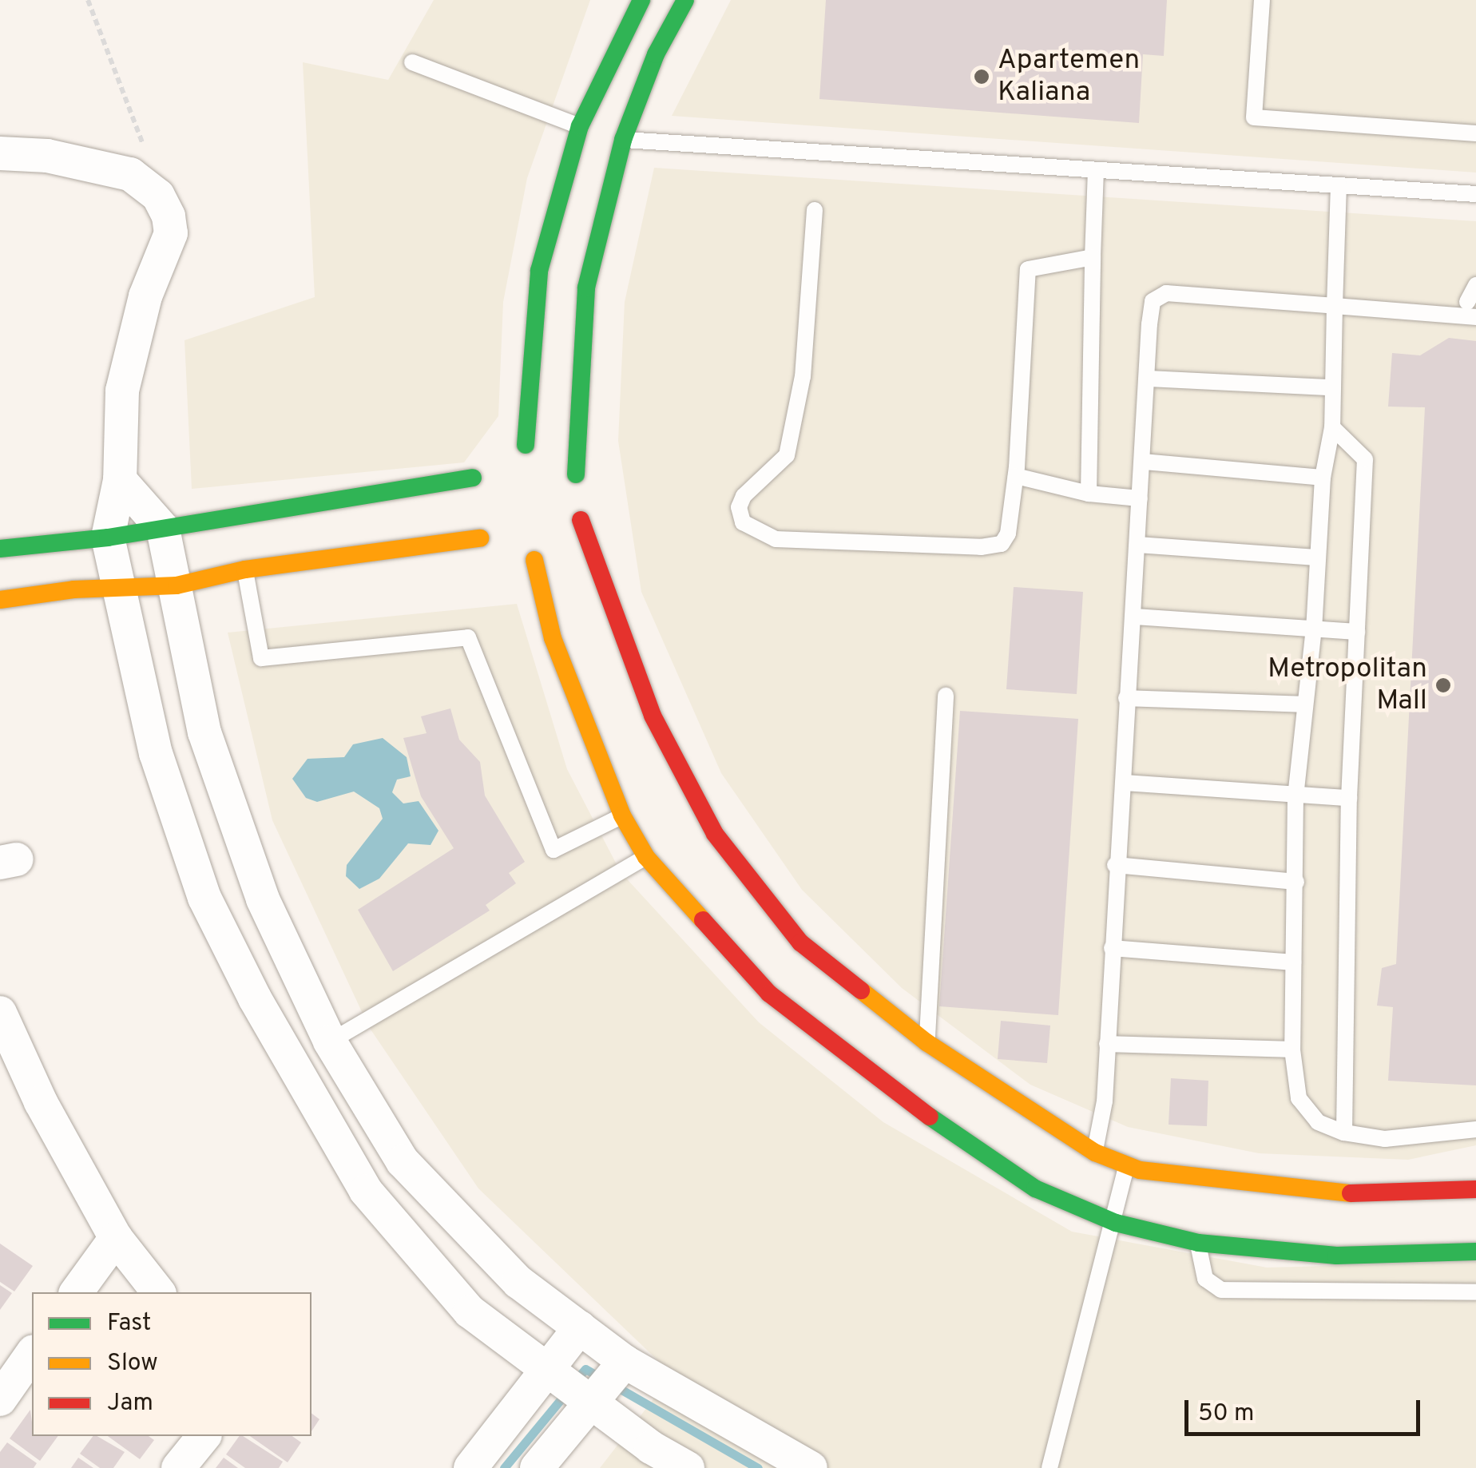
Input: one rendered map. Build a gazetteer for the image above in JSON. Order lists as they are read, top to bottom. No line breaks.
{"places":["Apartemen Kaliana","Metropolitan Mall"],"legend":["Fast","Slow","Jam"],"scale_bar":"50 m"}
